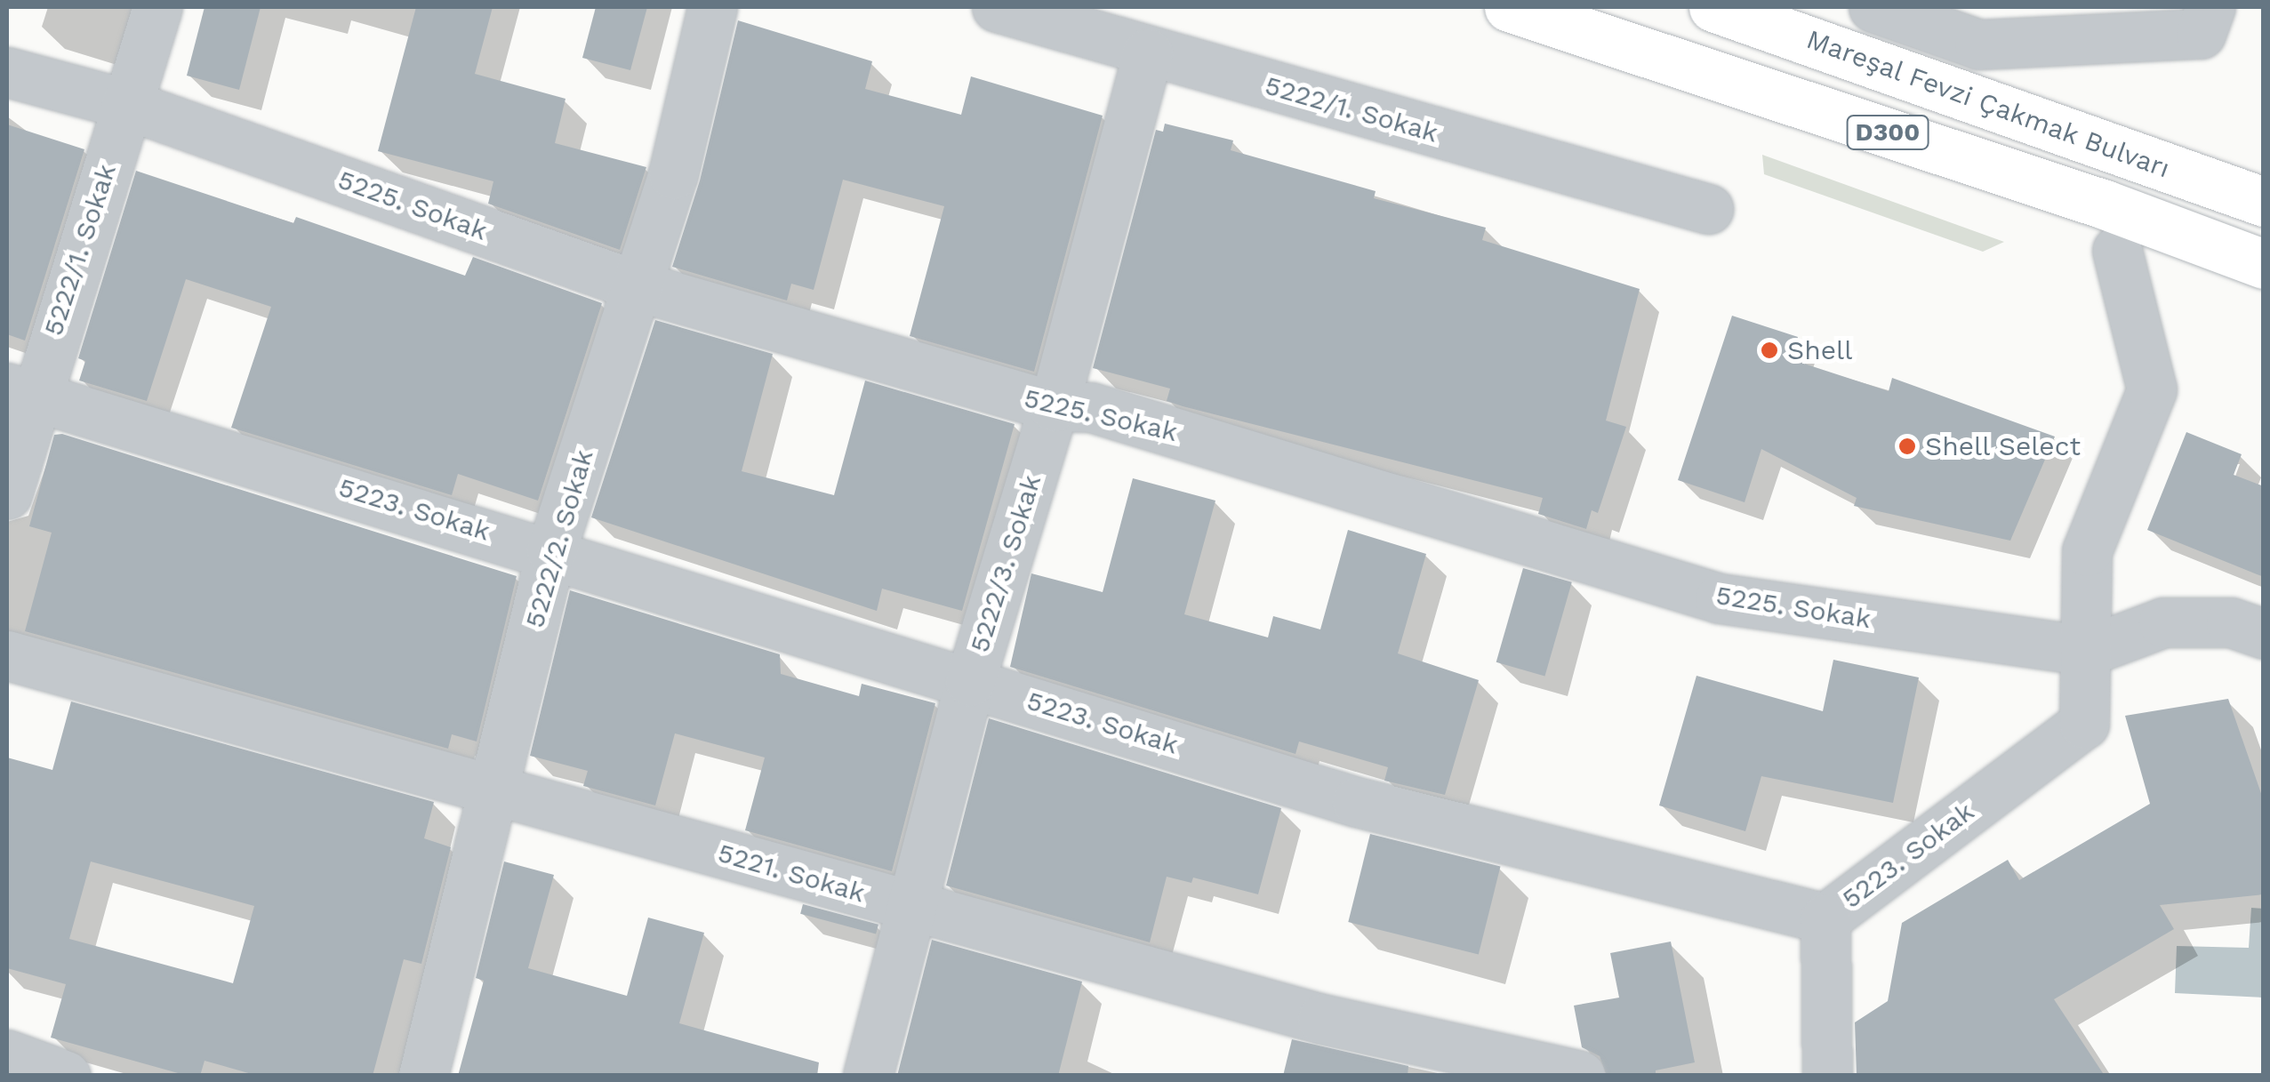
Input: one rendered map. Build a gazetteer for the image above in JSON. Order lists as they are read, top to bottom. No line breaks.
{"streets":{"highway":["Mareşal Fevzi Çakmak Bulvarı","D300"],"street":["5222/1. Sokak","5225. Sokak","5223. Sokak","5222/2. Sokak","5222/3. Sokak","5221. Sokak"]},"crossings":[["5222/1. Sokak","5225. Sokak"],["5222/1. Sokak","5223. Sokak"],["5222/1. Sokak","5222/3. Sokak"],["5225. Sokak","5223. Sokak"],["5225. Sokak","5222/2. Sokak"],["5225. Sokak","5222/3. Sokak"],["5223. Sokak","5222/2. Sokak"],["5223. Sokak","5222/3. Sokak"],["5222/2. Sokak","5221. Sokak"],["5222/3. Sokak","5221. Sokak"]],"places":["Shell","Shell Select"]}
